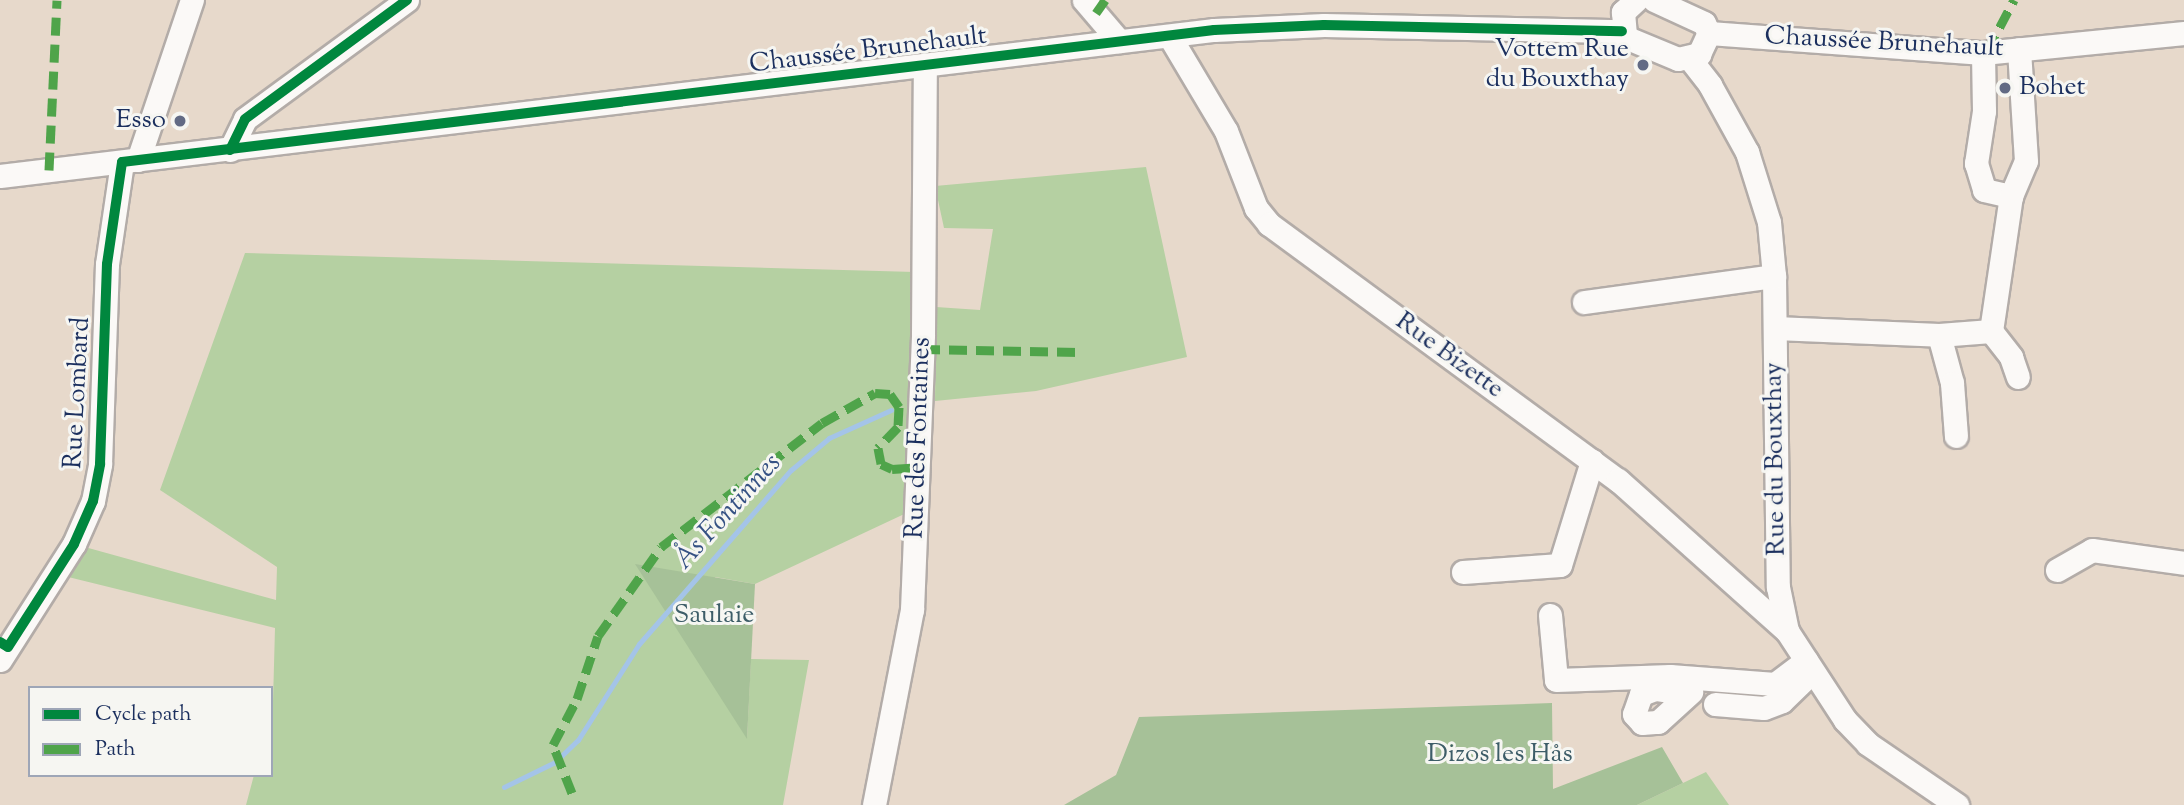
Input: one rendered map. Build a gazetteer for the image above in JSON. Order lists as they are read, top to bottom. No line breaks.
{"streets":{"street":["Chaussée Brunehault","Rue Bizette","Rue Lombard","Rue des Fontaines","Rue du Bouxthay"]},"crossings":[["Chaussée Brunehault","Rue Bizette"],["Chaussée Brunehault","Rue Lombard"],["Chaussée Brunehault","Rue des Fontaines"],["Rue Bizette","Rue du Bouxthay"]],"water":["Ås Fontinnes"],"parks":["Saulaie","Dizos les Hås"],"places":["Vottem Rue du Bouxthay","Bohet","Esso"],"legend":["Cycle path","Path"]}
